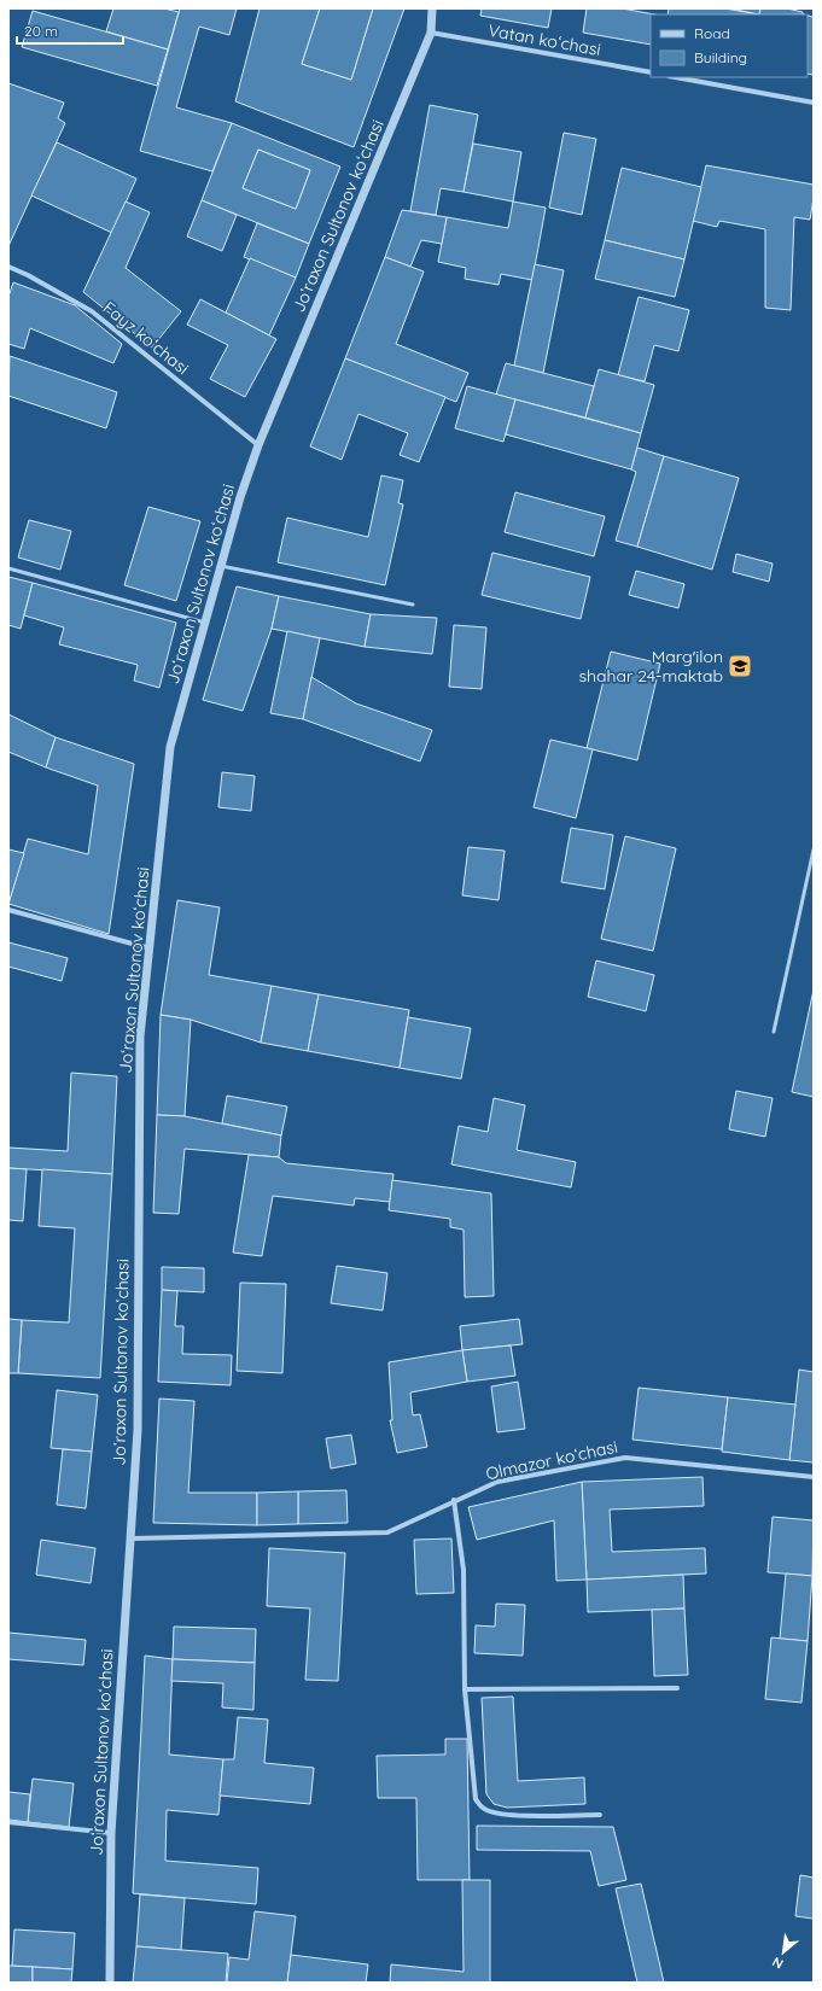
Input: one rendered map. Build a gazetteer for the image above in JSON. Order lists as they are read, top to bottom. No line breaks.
{"streets":{"street":["Vatan koʻchasi","Joʻraxon Sultonov koʻchasi","Fayz koʻchasi","Olmazor koʻchasi"]},"crossings":[["Vatan koʻchasi","Joʻraxon Sultonov koʻchasi"],["Joʻraxon Sultonov koʻchasi","Fayz koʻchasi"],["Joʻraxon Sultonov koʻchasi","Olmazor koʻchasi"]],"places":{"school or university":["Marg'ilon shahar 24-maktab"]},"legend":["Road","Building"],"scale_bar":"20 m","north":"bottom left"}
